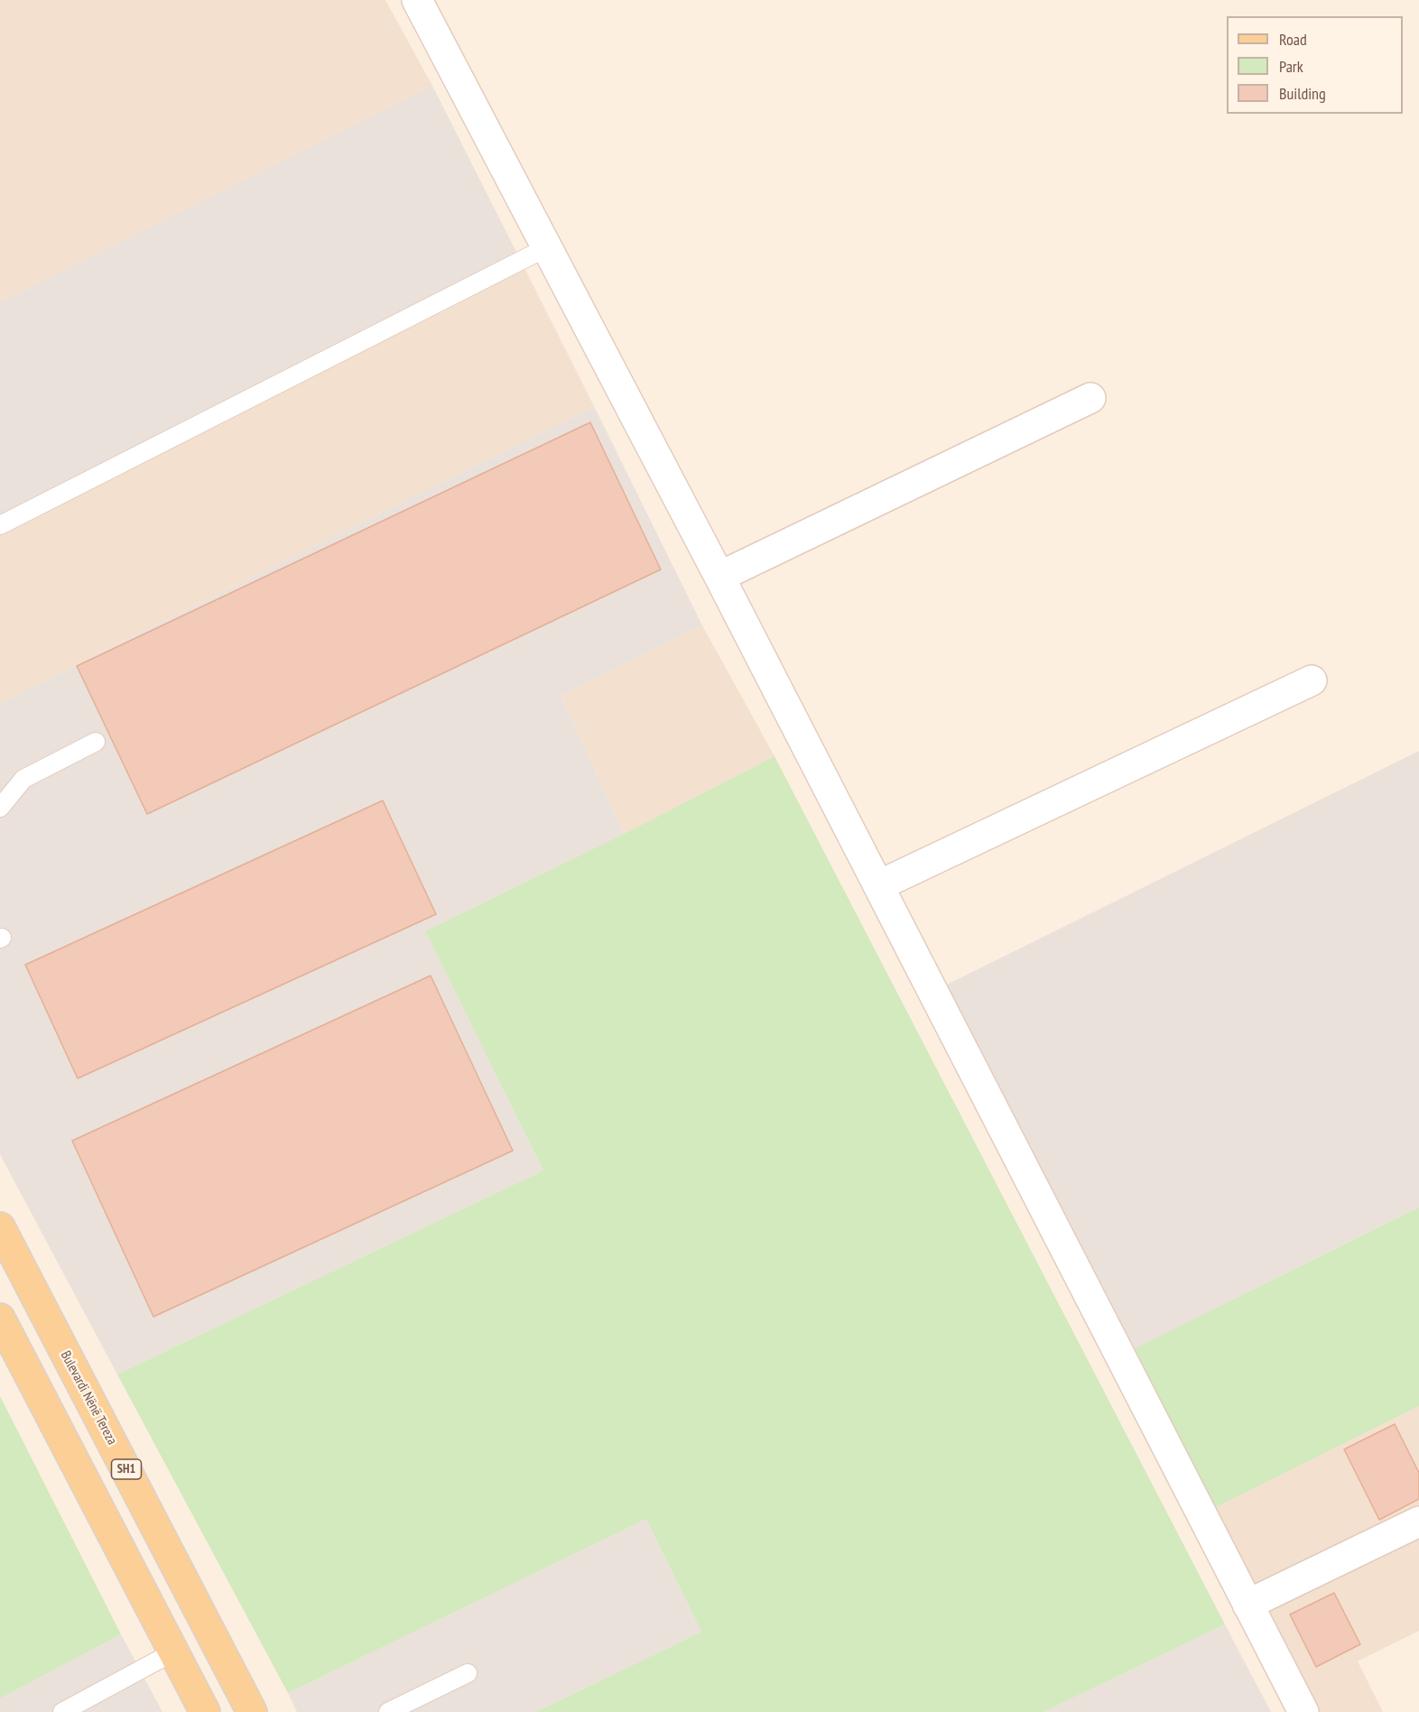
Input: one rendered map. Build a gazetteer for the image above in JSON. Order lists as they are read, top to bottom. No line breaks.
{"streets":{"main road":["Bulevardi Nënë Tereza","SH1"]},"legend":["Road","Park","Building"]}
